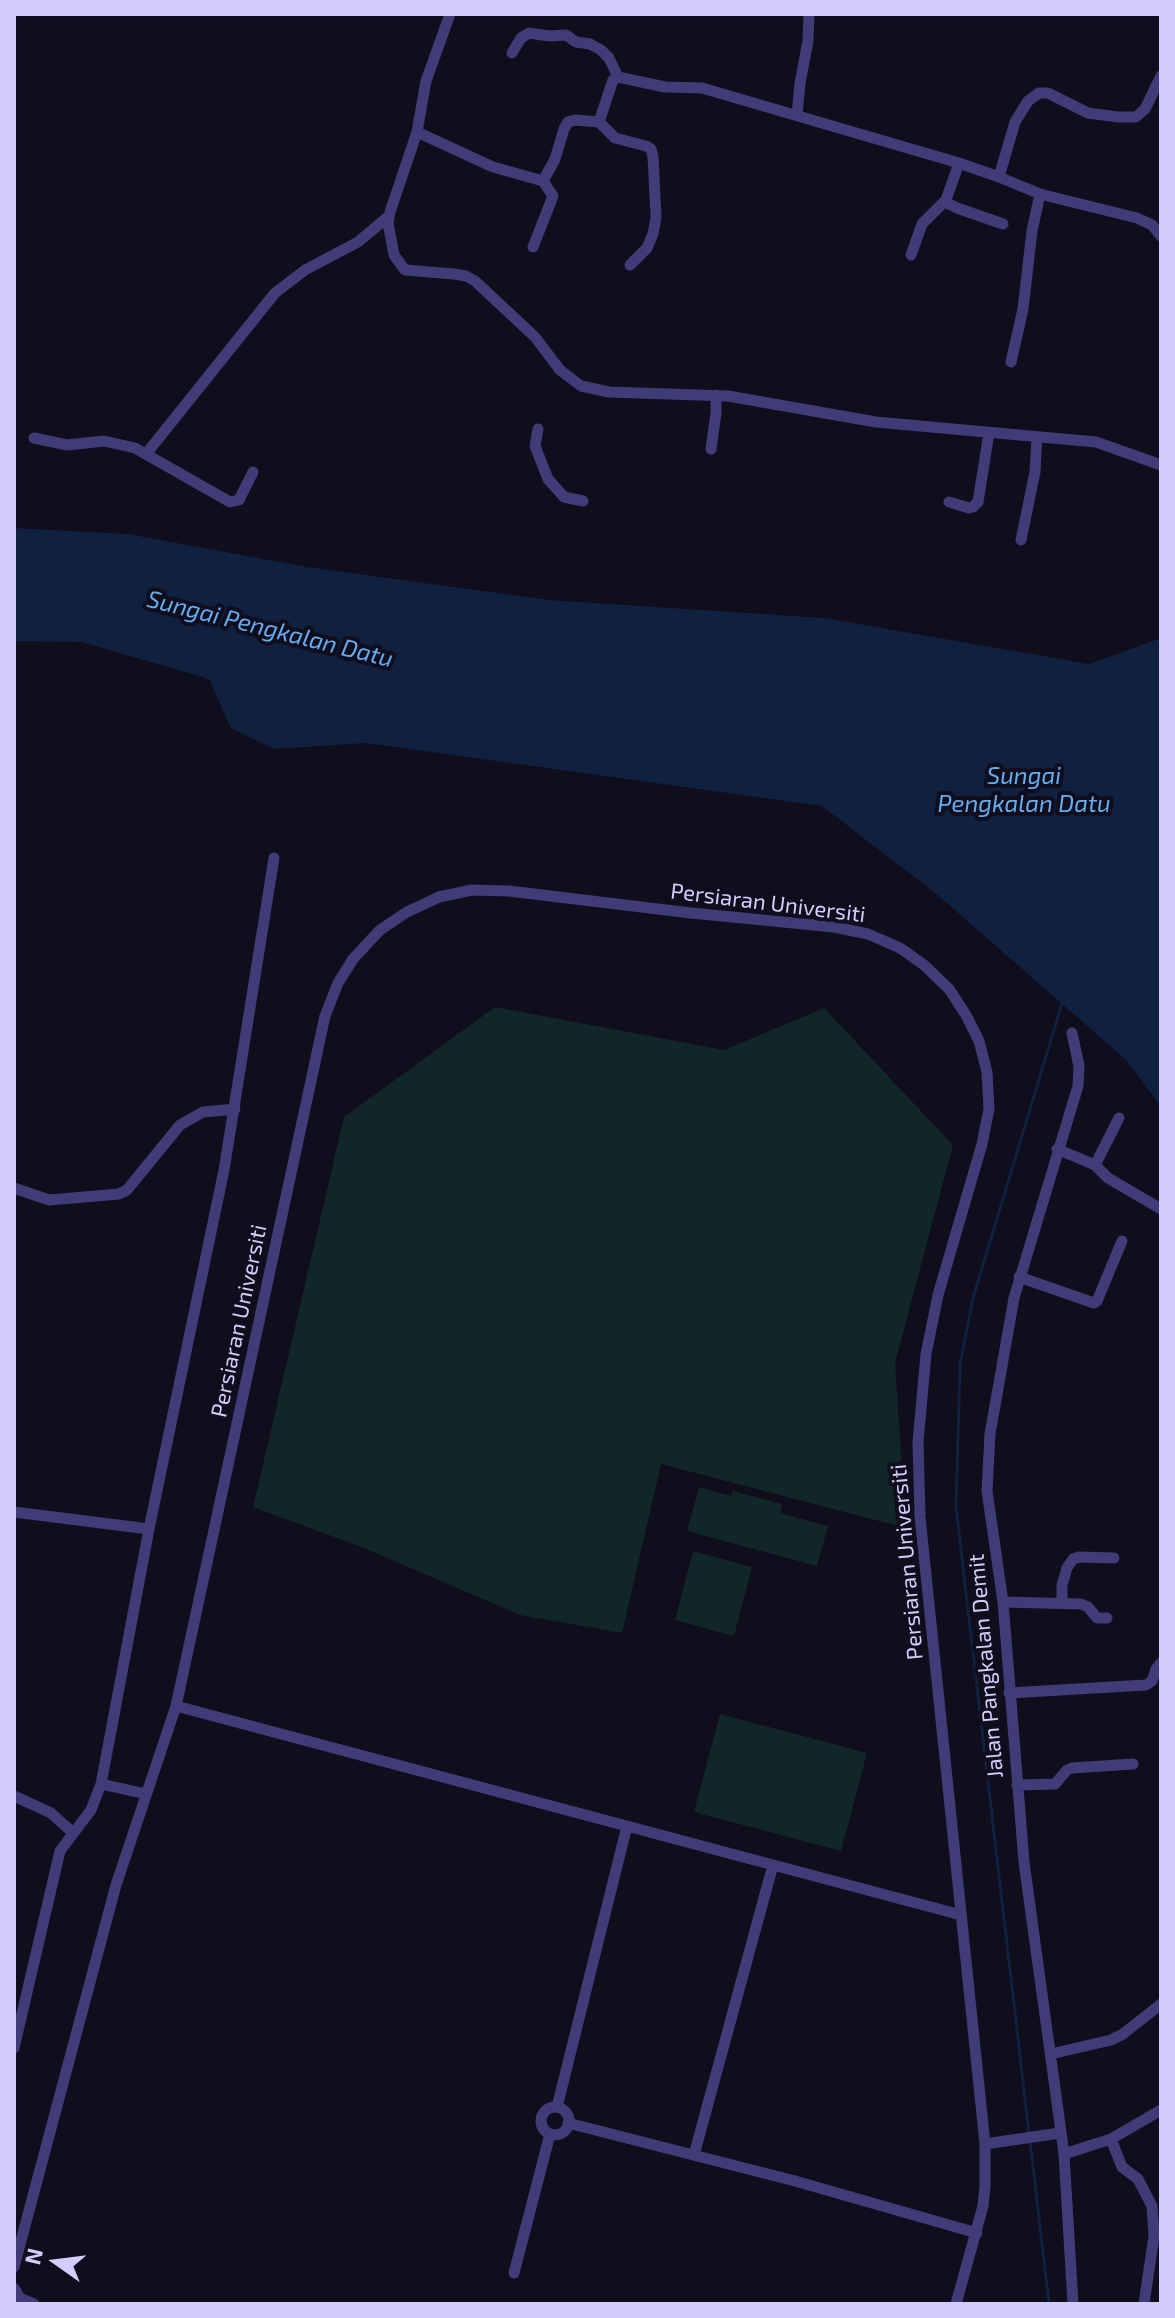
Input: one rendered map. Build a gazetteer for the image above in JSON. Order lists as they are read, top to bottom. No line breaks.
{"streets":{"street":["Persiaran Universiti","Jalan Pangkalan Demit"]},"water":["Sungai Pengkalan Datu"],"north":"left"}
